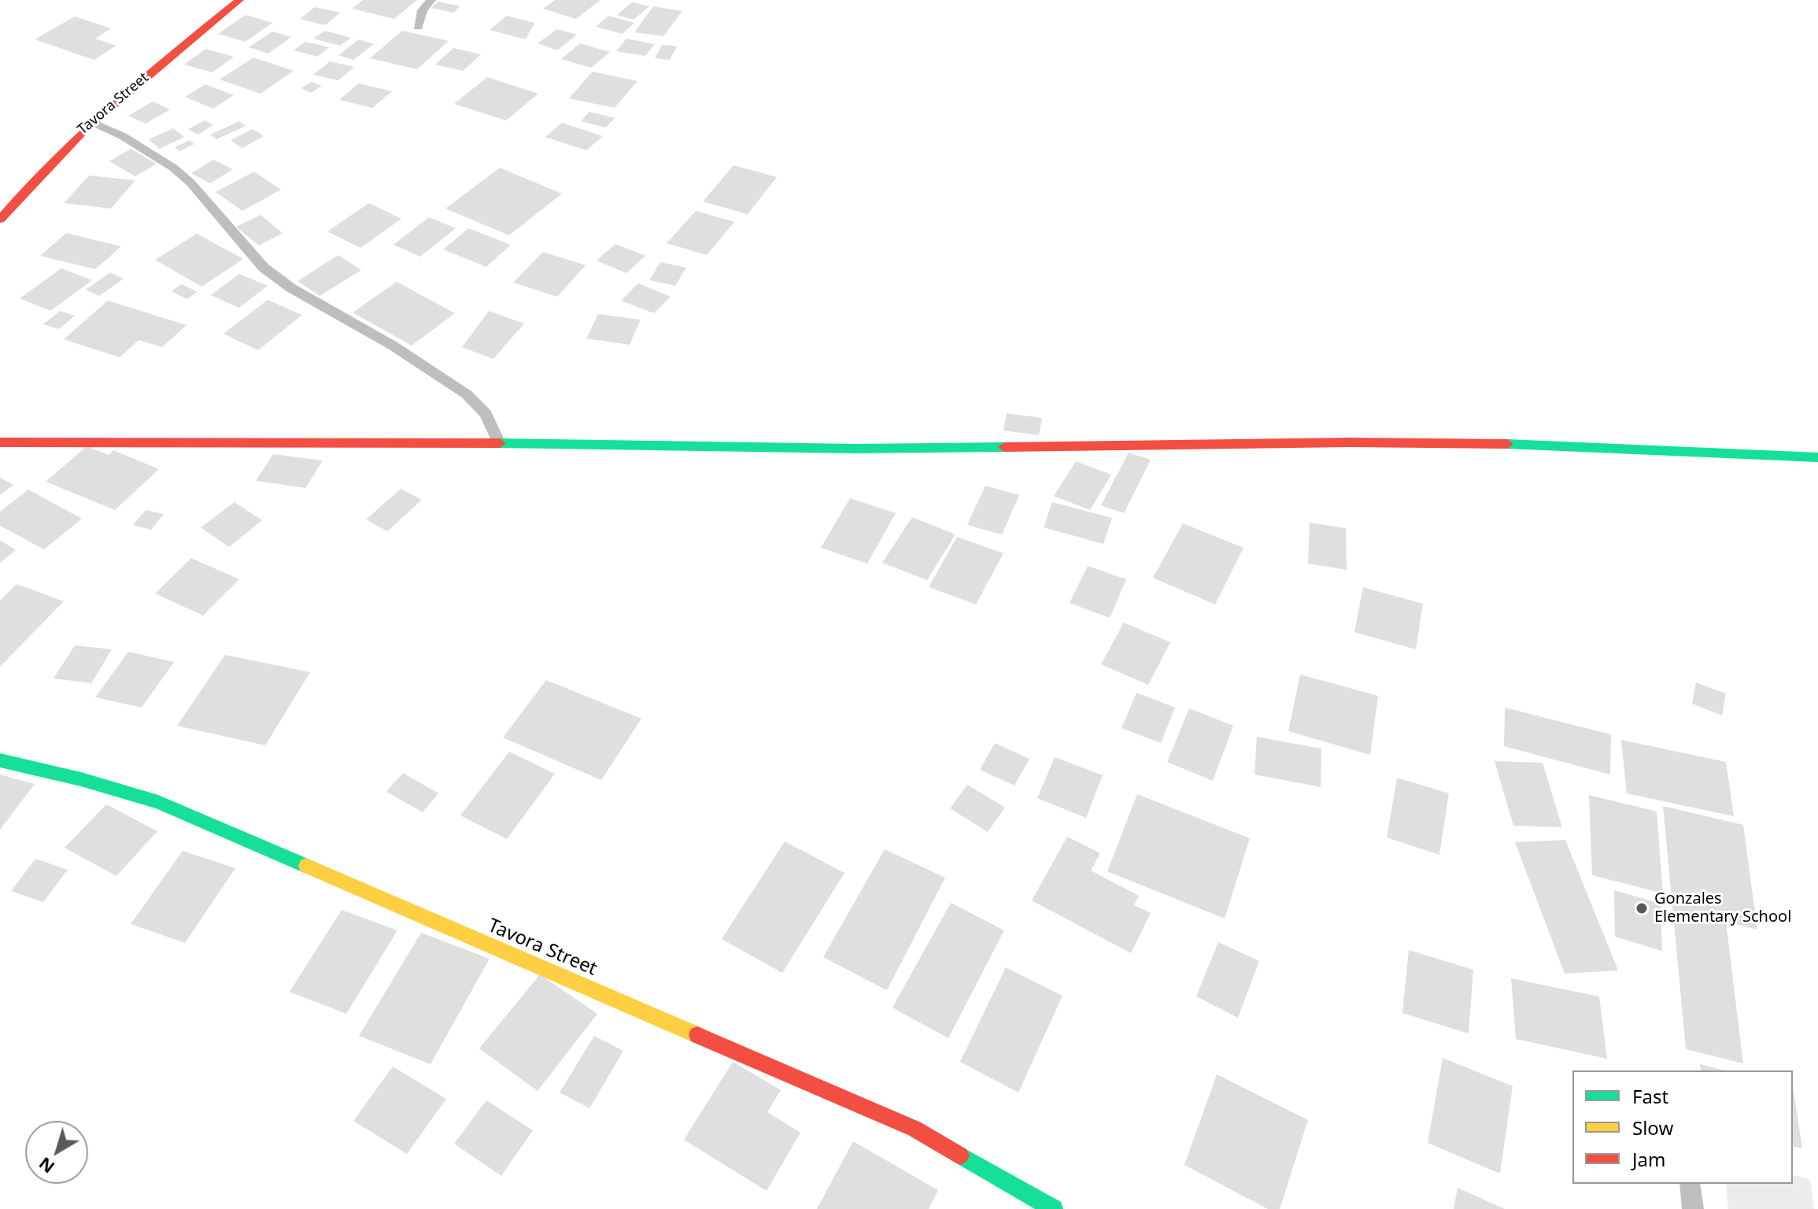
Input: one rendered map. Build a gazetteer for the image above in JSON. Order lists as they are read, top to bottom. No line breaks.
{"streets":{"street":["Tavora Street"]},"places":["Gonzales Elementary School"],"legend":["Fast","Slow","Jam"],"north":"bottom left"}
